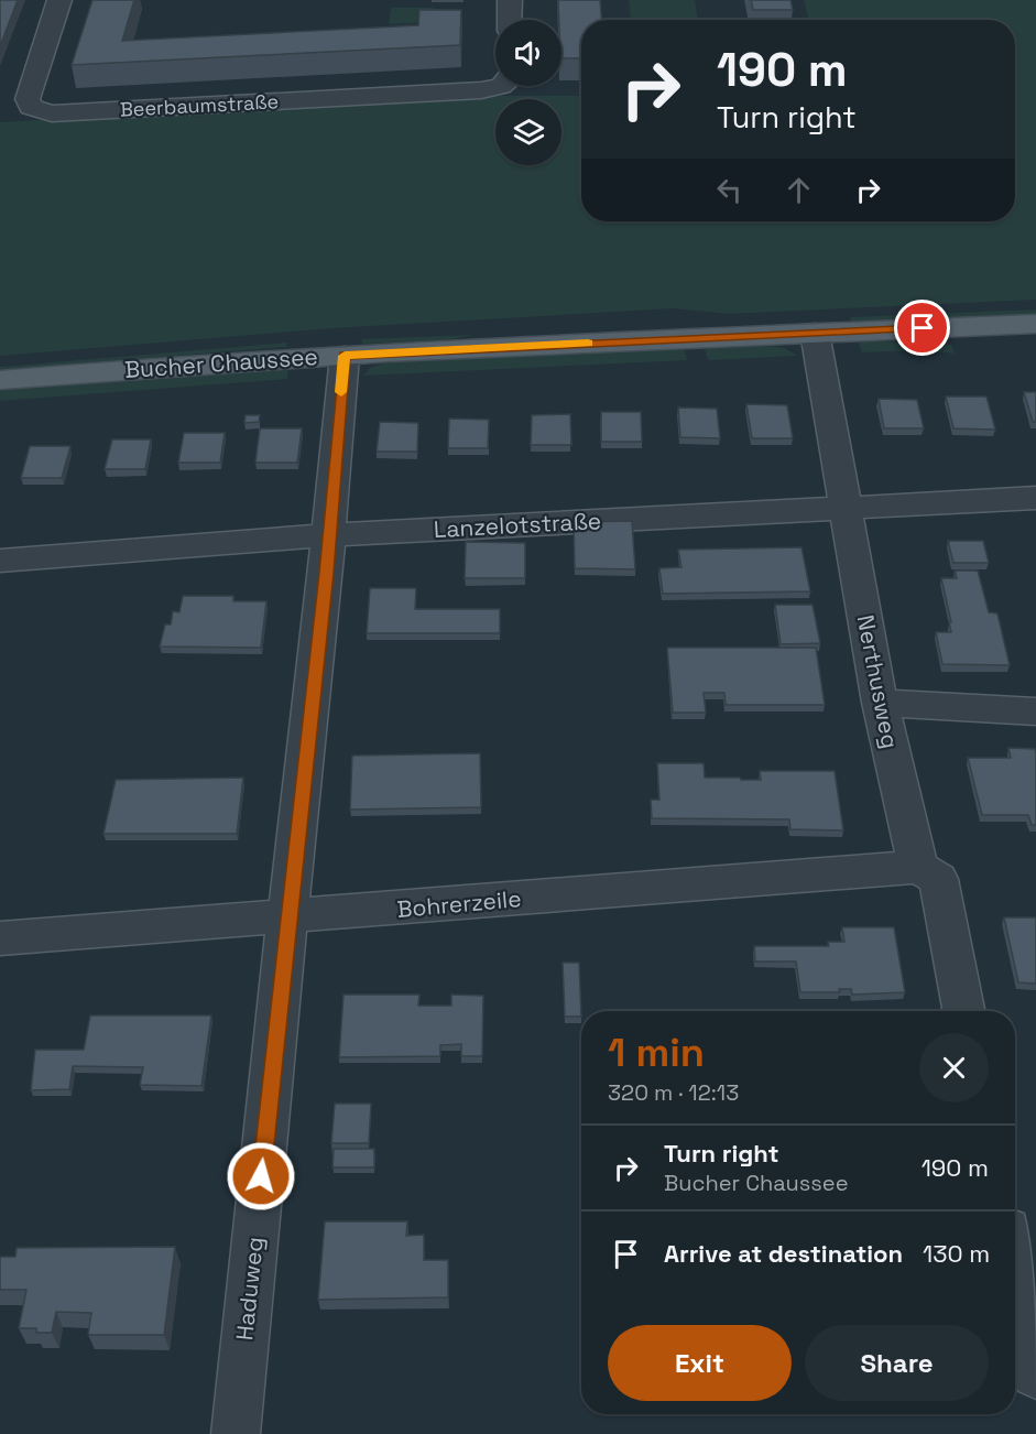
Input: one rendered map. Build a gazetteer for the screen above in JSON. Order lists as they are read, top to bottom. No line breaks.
{"streets":{"main road":["Bucher Chaussee"],"street":["Beerbaumstraße","Lanzelotstraße","Nerthusweg","Bohrerzeile","Haduweg"]},"crossings":[["Bucher Chaussee","Nerthusweg"],["Bucher Chaussee","Haduweg"],["Lanzelotstraße","Nerthusweg"],["Lanzelotstraße","Haduweg"],["Nerthusweg","Bohrerzeile"],["Bohrerzeile","Haduweg"]],"page":{"turn":["190 m","Turn right"],"heading":["1 min","320 m · 12:13"],"list":[{"name":"Turn right","note":"Bucher Chaussee","value":"190 m"},{"name":"Arrive at destination","value":"130 m"}],"buttons":["Exit","Share"]}}
